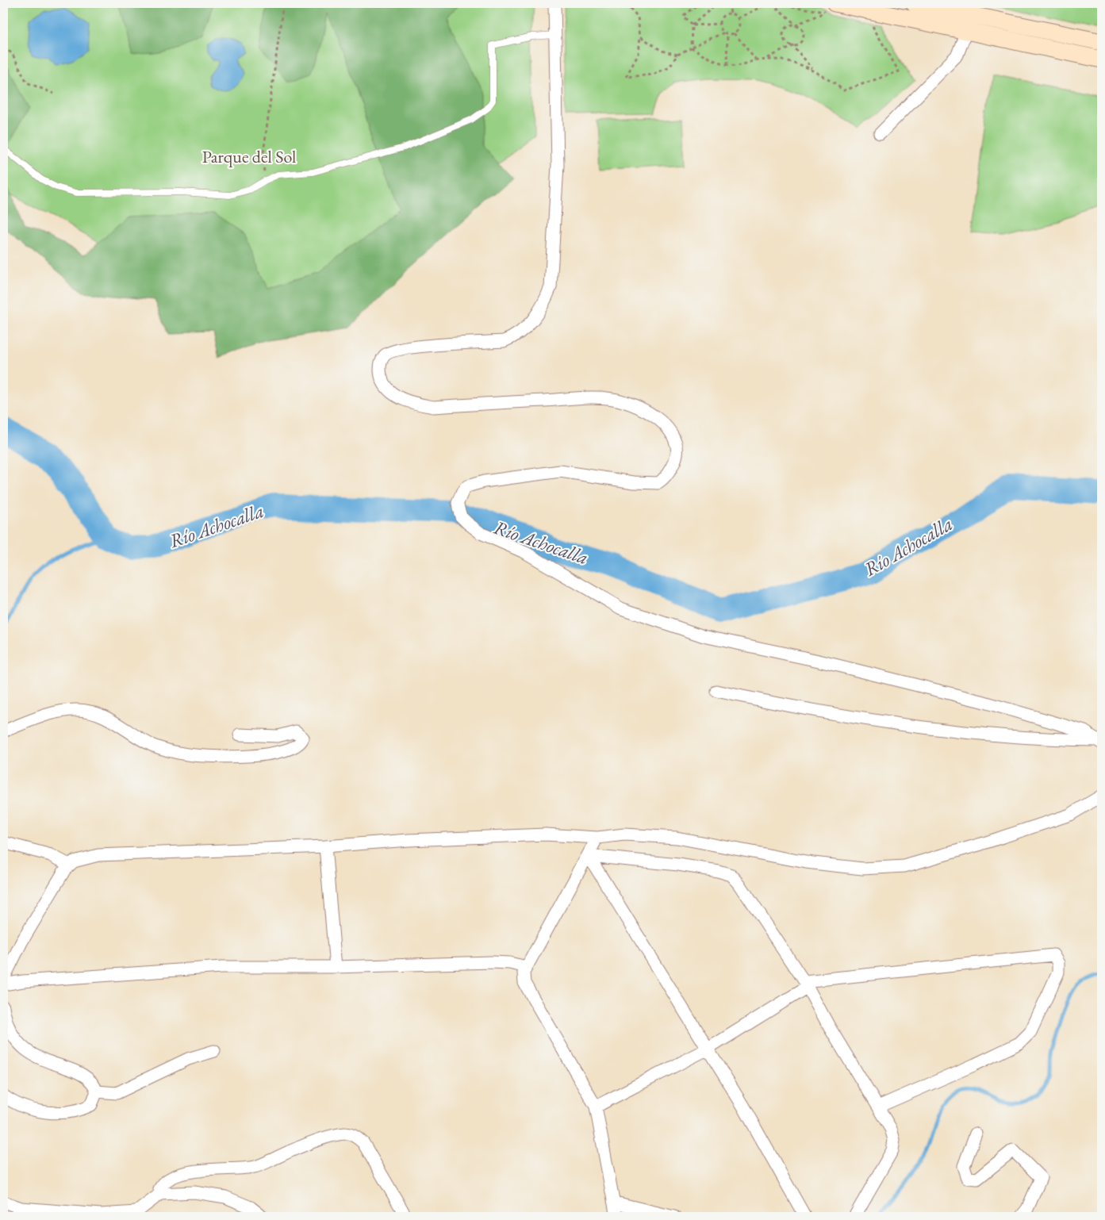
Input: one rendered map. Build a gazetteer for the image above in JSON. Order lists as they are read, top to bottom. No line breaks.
{"water":["Río Achocalla"],"parks":["Parque del Sol"]}
